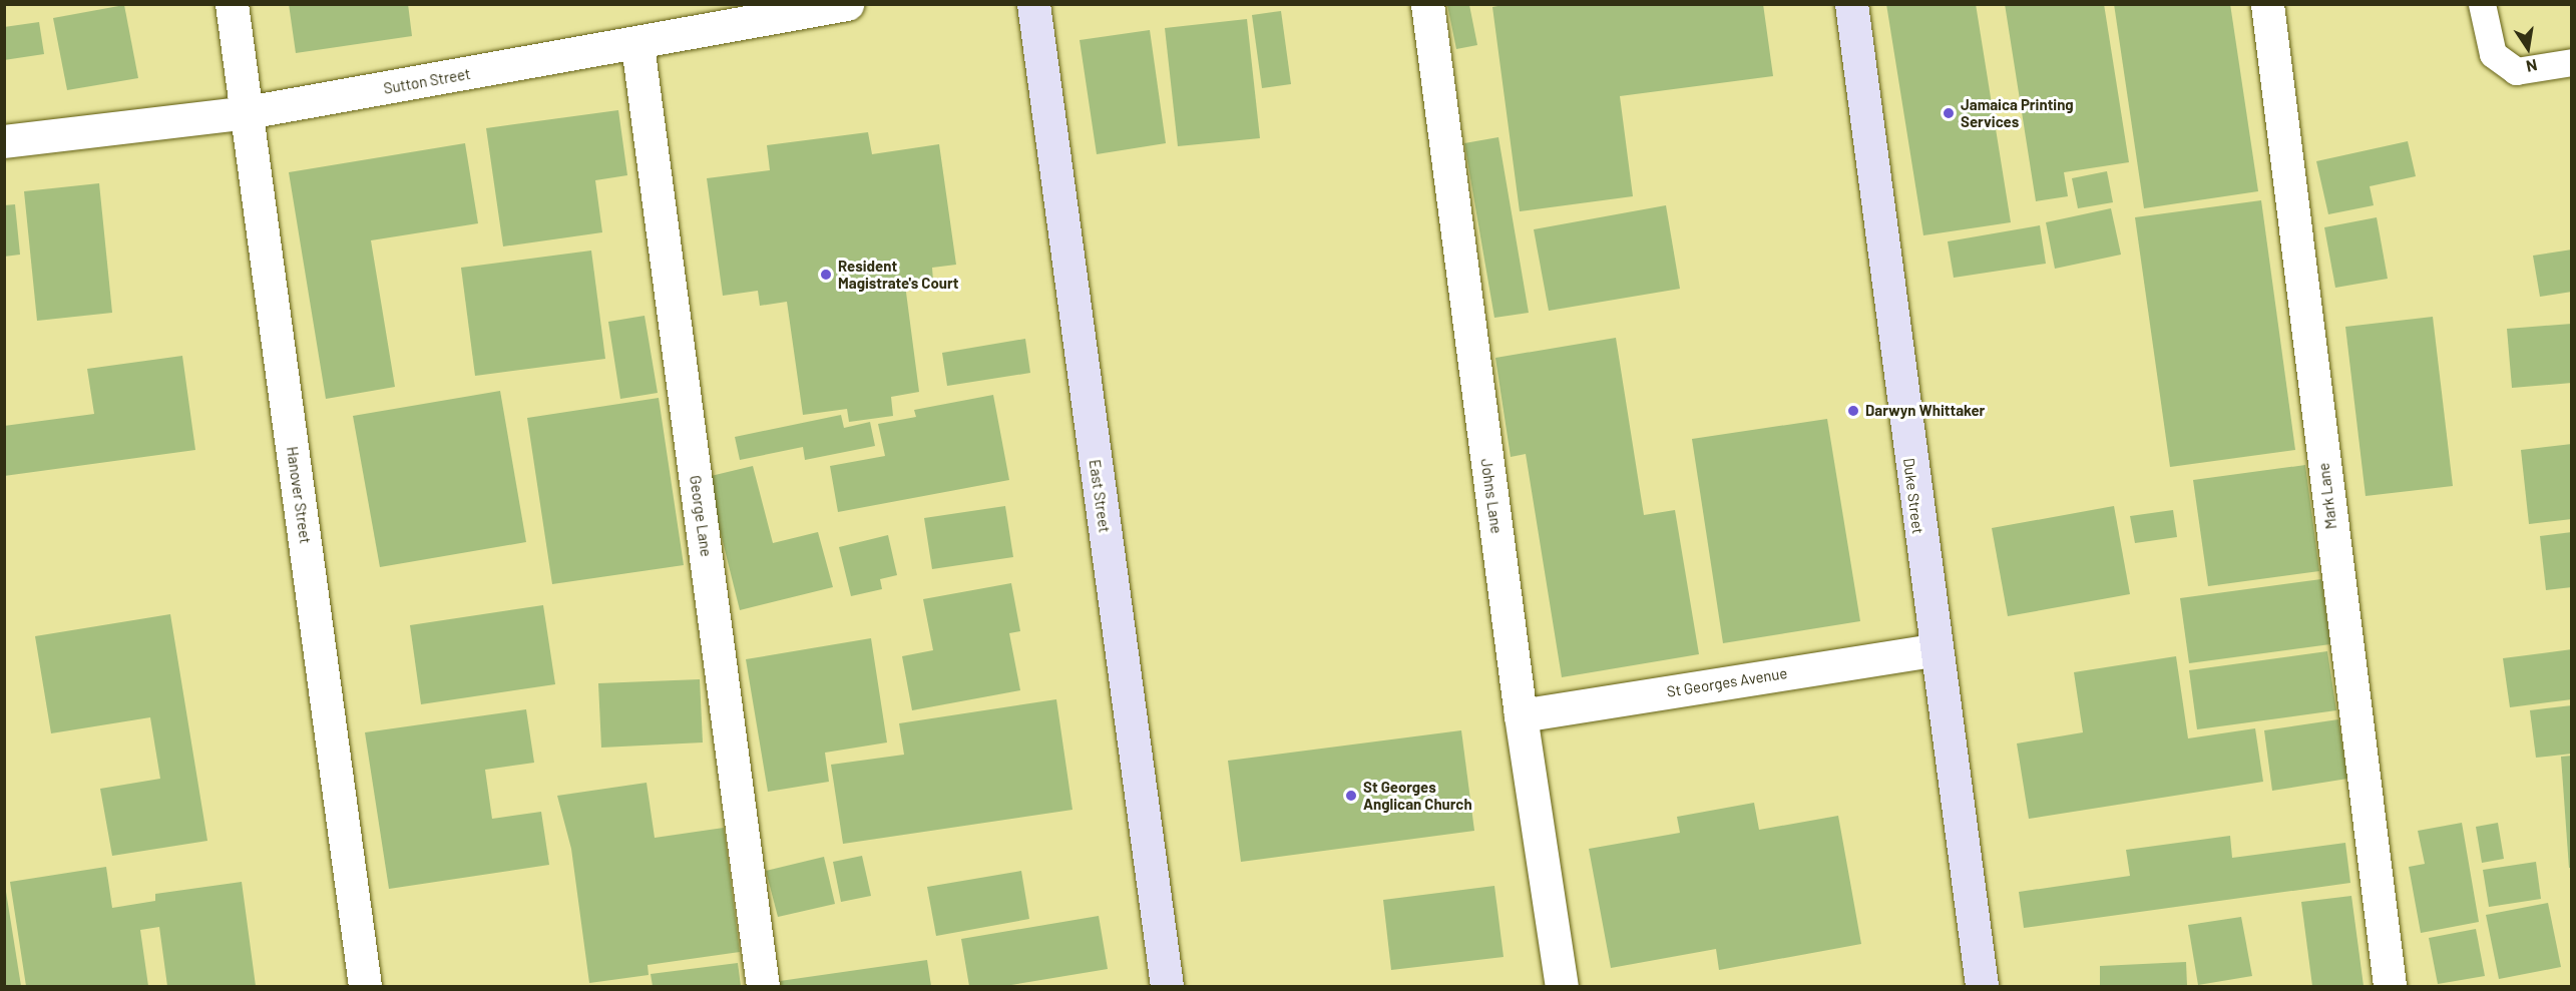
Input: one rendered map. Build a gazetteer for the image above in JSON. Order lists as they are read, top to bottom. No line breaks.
{"streets":{"main road":["East Street","Duke Street"],"street":["Sutton Street","Hanover Street","Johns Lane","Mark Lane","George Lane","St Georges Avenue"]},"crossings":[["Sutton Street","Hanover Street"],["Sutton Street","George Lane"],["Johns Lane","St Georges Avenue"],["Duke Street","St Georges Avenue"]],"places":["Jamaica Printing Services","Resident Magistrate's Court","Darwyn Whittaker","St Georges Anglican Church"],"north":"bottom"}
